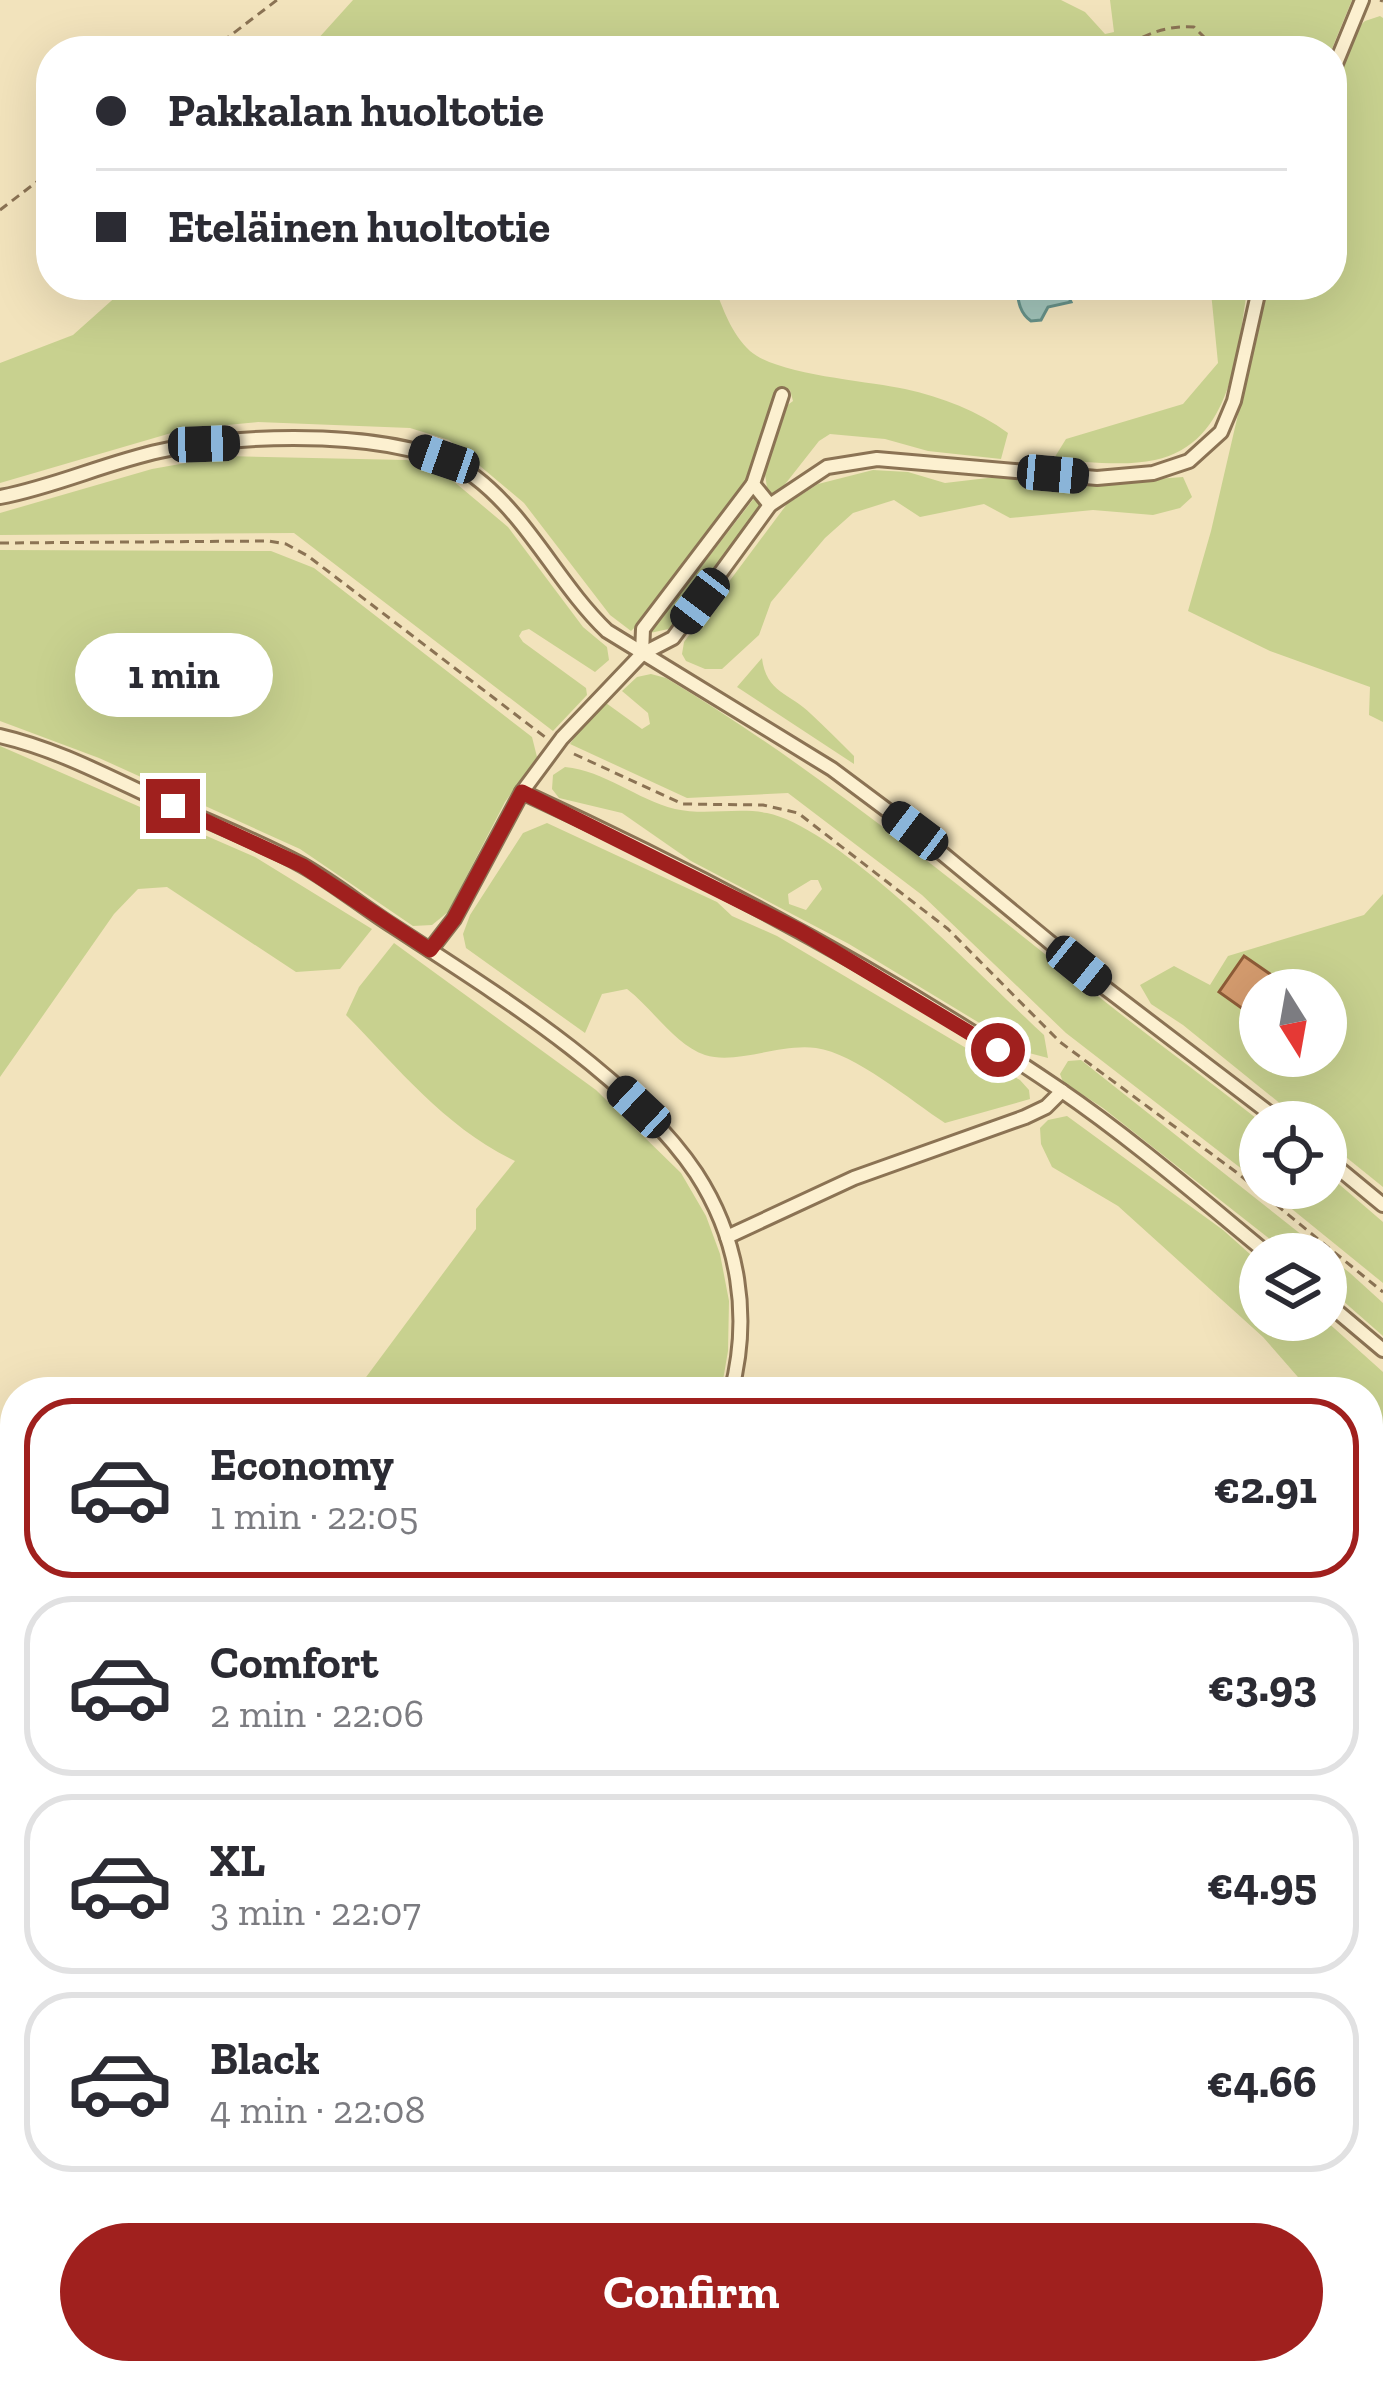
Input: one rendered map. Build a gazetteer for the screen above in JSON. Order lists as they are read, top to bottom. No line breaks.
{"north":"bottom","page":{"banner":["Pakkalan huoltotie","Eteläinen huoltotie"],"bubble":"1 min","list":[{"name":"Economy","note":"1 min · 22:05","value":"€2.91"},{"name":"Comfort","note":"2 min · 22:06","value":"€3.93"},{"name":"XL","note":"3 min · 22:07","value":"€4.95"},{"name":"Black","note":"4 min · 22:08","value":"€4.66"}],"buttons":"Confirm"}}
